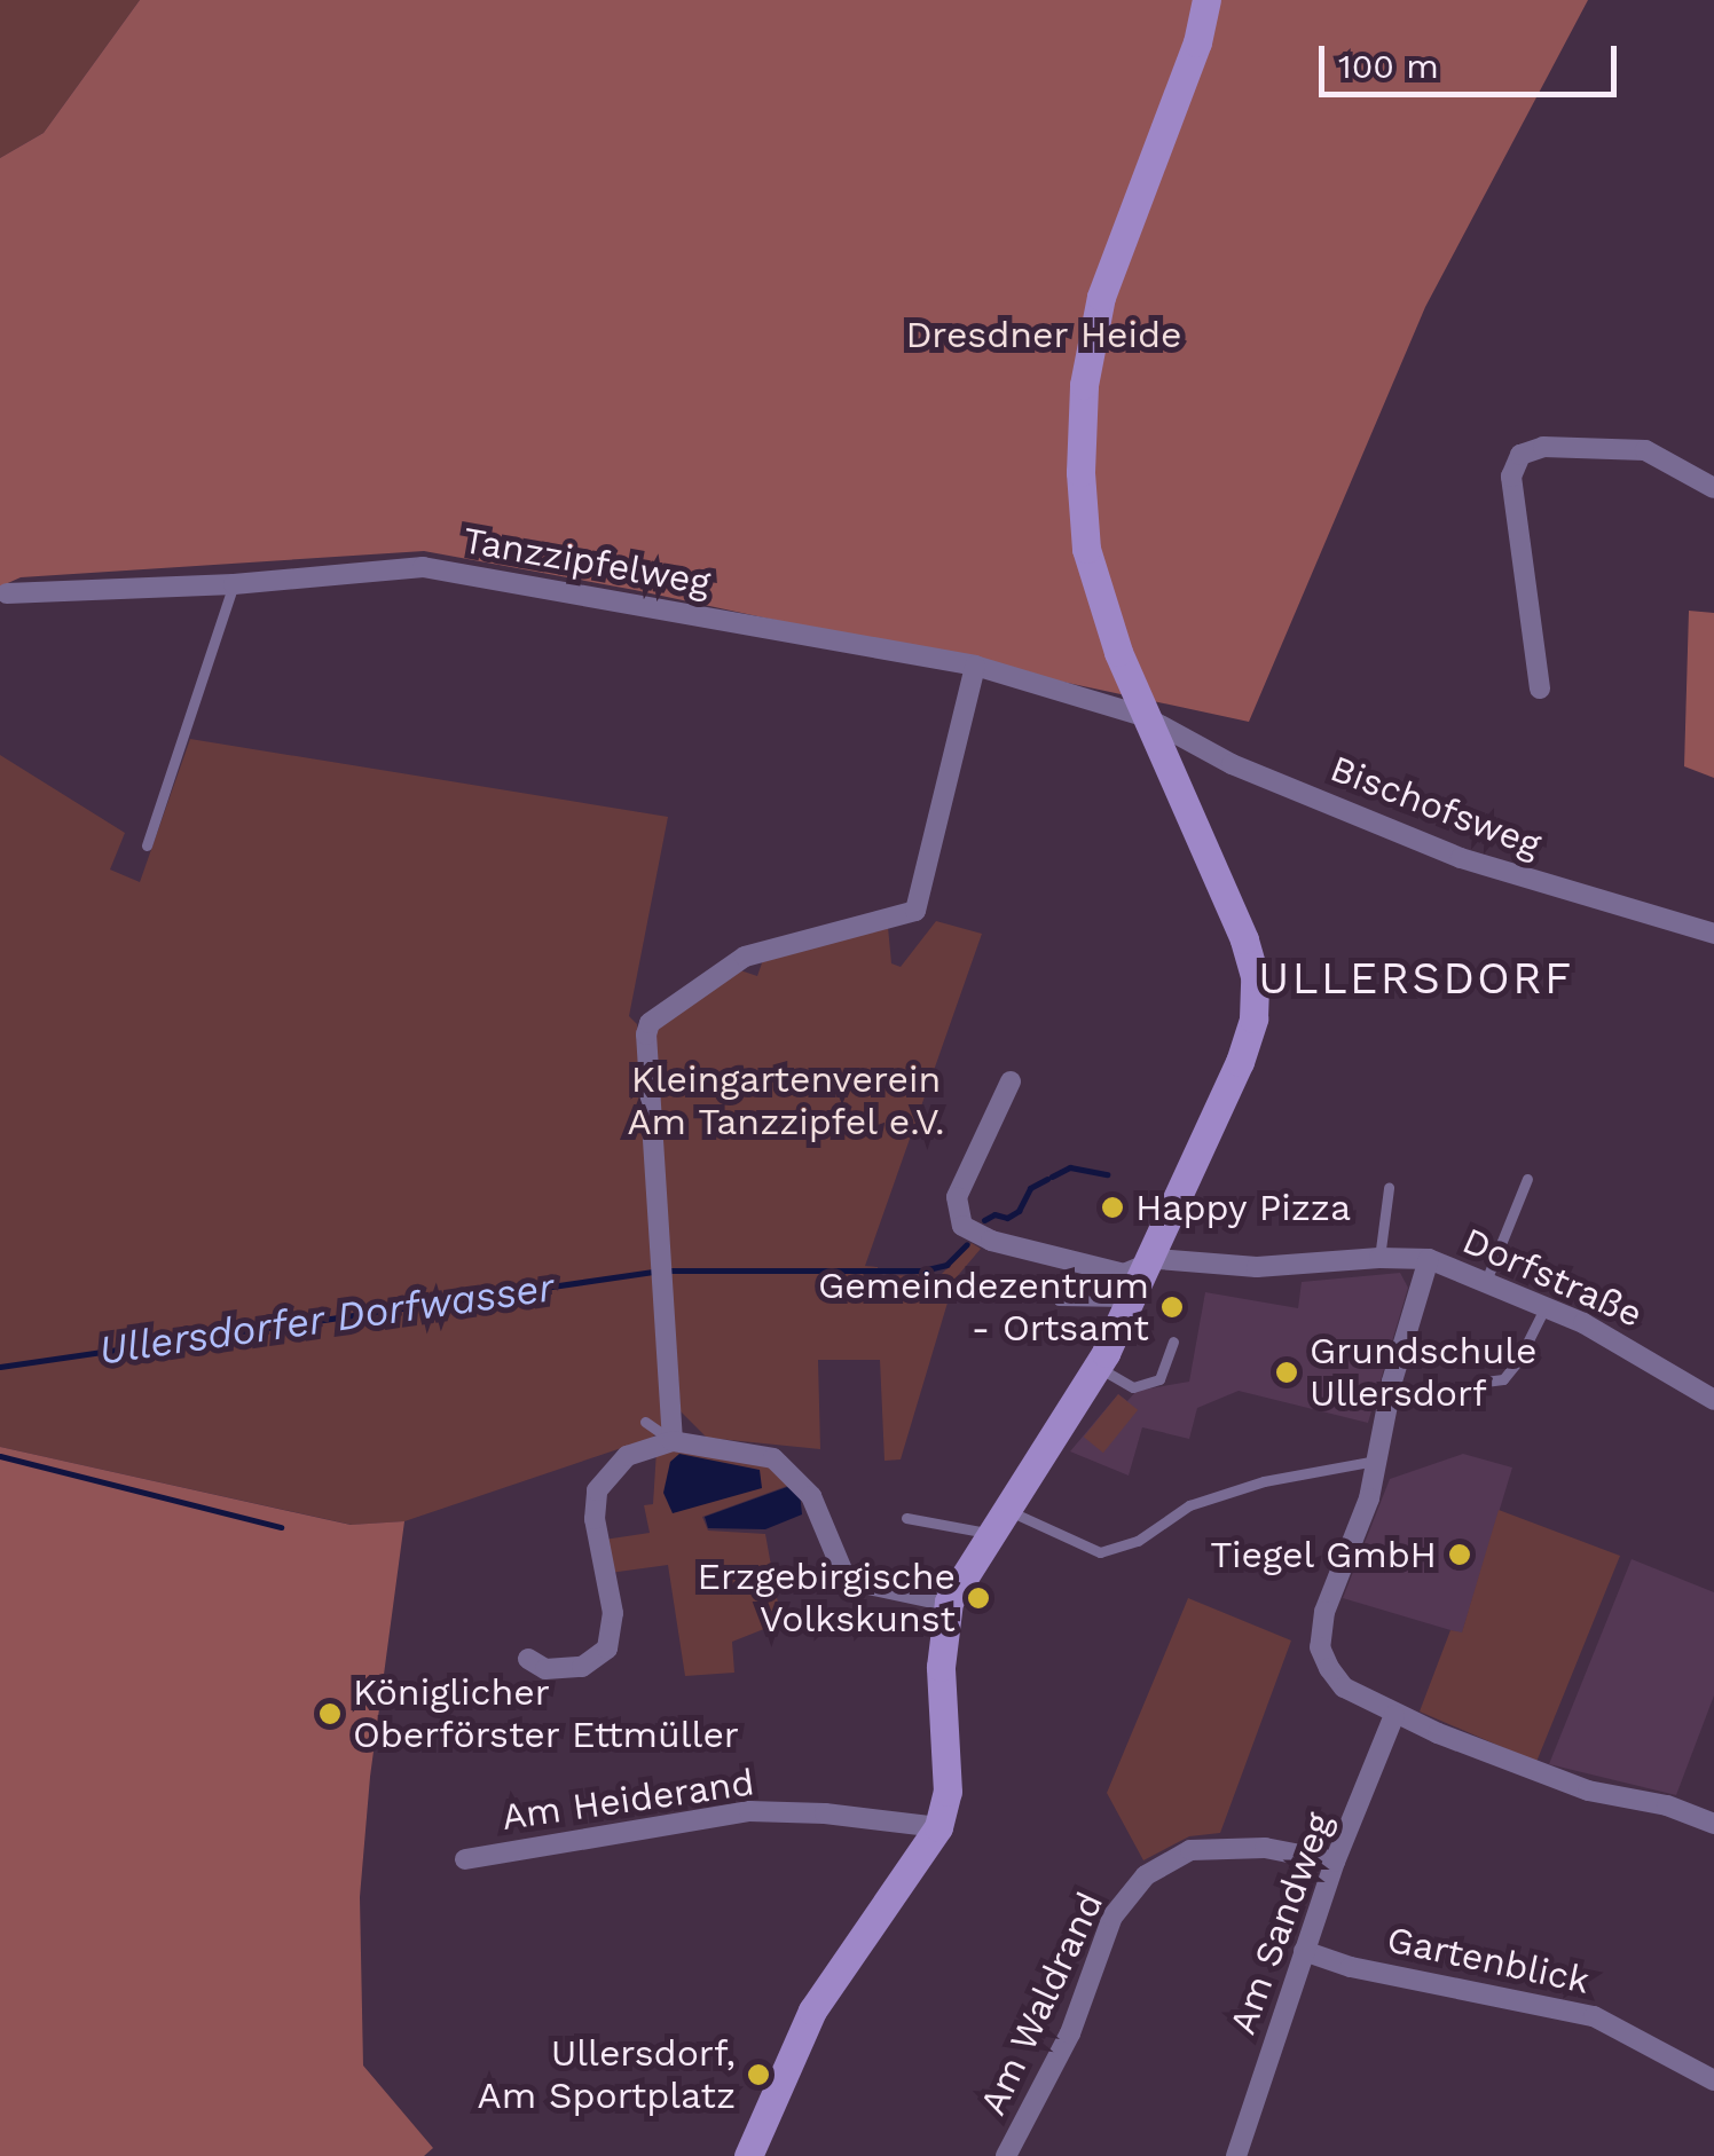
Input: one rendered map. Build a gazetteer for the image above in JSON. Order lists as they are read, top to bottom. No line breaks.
{"streets":{"street":["Tanzzipfelweg","Bischofsweg","Dorfstraße","Am Heiderand","Am Sandweg","Gartenblick","Am Waldrand"]},"crossings":[["Tanzzipfelweg","Bischofsweg"],["Am Sandweg","Gartenblick"],["Am Sandweg","Am Waldrand"]],"districts":["ULLERSDORF"],"water":["Ullersdorfer Dorfwasser"],"parks":["Dresdner Heide","Kleingartenverein Am Tanzzipfel e.V."],"places":["Happy Pizza","Gemeindezentrum - Ortsamt","Grundschule Ullersdorf","Tiegel GmbH","Erzgebirgische Volkskunst","Königlicher Oberförster Ettmüller","Ullersdorf, Am Sportplatz"],"scale_bar":"100 m"}
